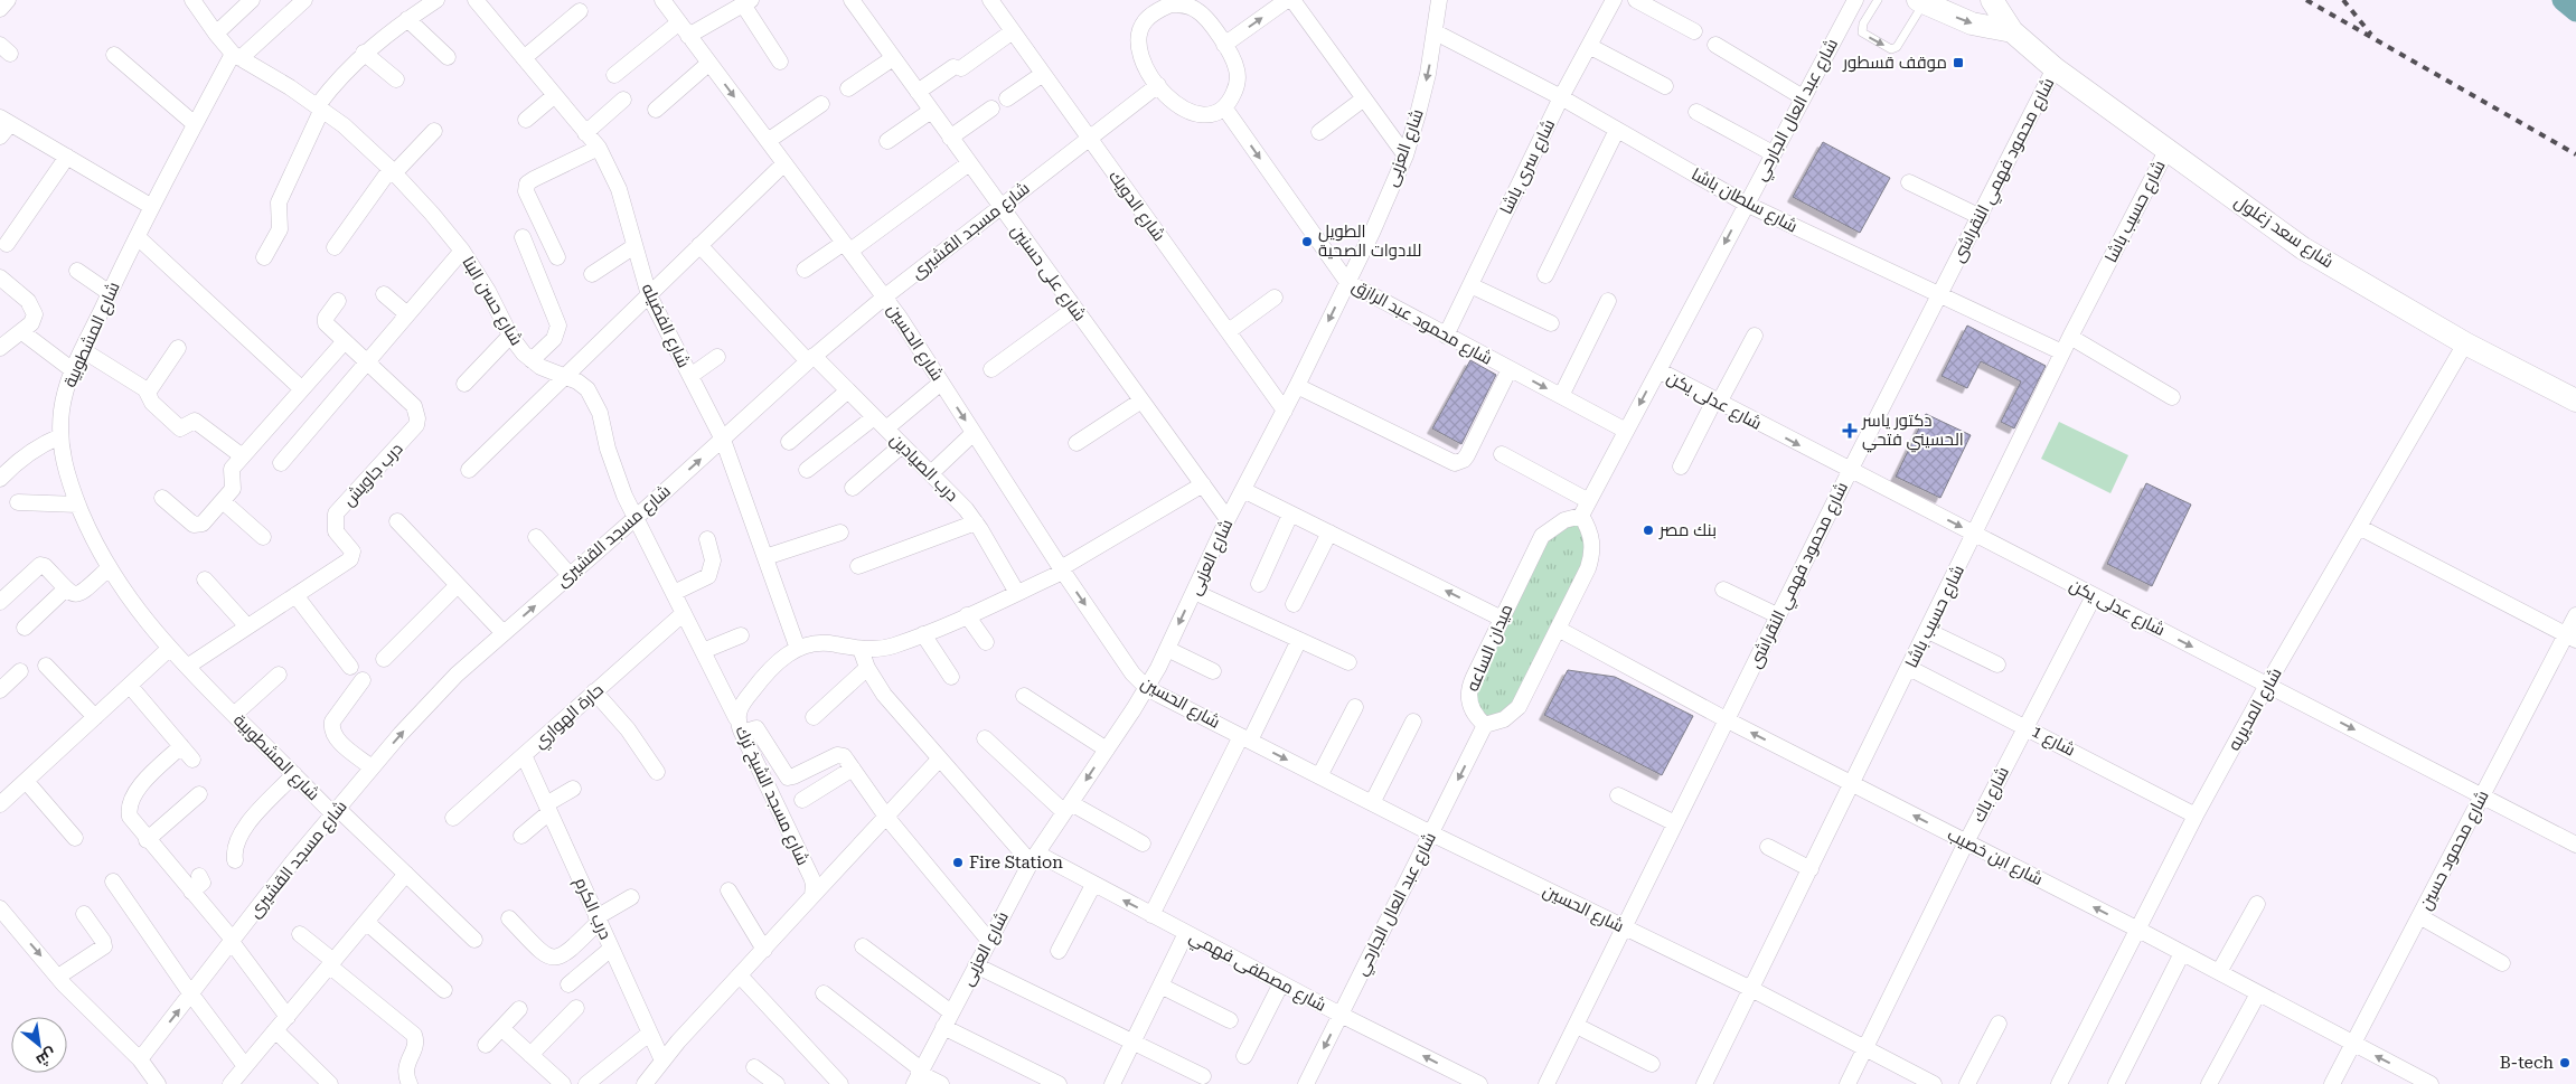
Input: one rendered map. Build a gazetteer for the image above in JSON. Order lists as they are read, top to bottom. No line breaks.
{"streets":{"main road":["شارع سعد زغلول"],"street":["شارع عبد العال الجارحي","شارع العزبى","شارع سرى باشا","شارع محمود فهمي النقراشى","شارع سلطان باشا","شارع الدويك","شارع حسيب باشا","شارع مسجد القشيرى","شارع على حسنين","شارع حسن البنا","شارع محمود عبد الرازق","شارع الفضيله","شارع المشطوبية","شارع الحسين","شارع عدلى يكن","درب الصيادين","درب جاويش","ميدان الساعه","شارع المديريه","حارة الهواري","شارع 1","شارع باك","شارع مسجد الشيخ ترك","شارع محمود حسين","شارع ابن خصيب","درب الكرم","شارع مصطفى فهمي"]},"crossings":[["شارع عبد العال الجارحي","شارع سلطان باشا"],["شارع عبد العال الجارحي","شارع محمود عبد الرازق"],["شارع عبد العال الجارحي","شارع الحسين"],["شارع عبد العال الجارحي","شارع عدلى يكن"],["شارع عبد العال الجارحي","ميدان الساعه"],["شارع عبد العال الجارحي","شارع مصطفى فهمي"],["شارع العزبى","شارع سلطان باشا"],["شارع العزبى","شارع الدويك"],["شارع العزبى","شارع على حسنين"],["شارع العزبى","شارع محمود عبد الرازق"],["شارع العزبى","شارع الحسين"],["شارع العزبى","شارع مصطفى فهمي"],["شارع سرى باشا","شارع سلطان باشا"],["شارع سرى باشا","شارع محمود عبد الرازق"],["شارع محمود فهمي النقراشى","شارع سلطان باشا"],["شارع محمود فهمي النقراشى","شارع سعد زغلول"],["شارع محمود فهمي النقراشى","شارع الحسين"],["شارع محمود فهمي النقراشى","شارع عدلى يكن"],["شارع محمود فهمي النقراشى","شارع ابن خصيب"],["شارع سلطان باشا","شارع حسيب باشا"],["شارع الدويك","شارع مسجد القشيرى"],["شارع حسيب باشا","شارع سعد زغلول"],["شارع حسيب باشا","شارع الحسين"],["شارع حسيب باشا","شارع عدلى يكن"],["شارع حسيب باشا","شارع 1"],["شارع حسيب باشا","شارع ابن خصيب"],["شارع مسجد القشيرى","شارع على حسنين"],["شارع مسجد القشيرى","شارع حسن البنا"],["شارع مسجد القشيرى","شارع محمود عبد الرازق"],["شارع مسجد القشيرى","شارع الفضيله"],["شارع مسجد القشيرى","شارع المشطوبية"],["شارع مسجد القشيرى","شارع الحسين"],["شارع مسجد القشيرى","درب الصيادين"],["شارع سعد زغلول","شارع المديريه"],["شارع على حسنين","شارع مسجد الشيخ ترك"],["شارع حسن البنا","شارع المشطوبية"],["شارع حسن البنا","حارة الهواري"],["شارع حسن البنا","شارع مسجد الشيخ ترك"],["شارع الفضيله","شارع مسجد الشيخ ترك"],["شارع المشطوبية","درب جاويش"],["شارع الحسين","شارع باك"],["شارع الحسين","شارع مسجد الشيخ ترك"],["شارع عدلى يكن","شارع المديريه"],["شارع عدلى يكن","شارع باك"],["شارع عدلى يكن","شارع محمود حسين"],["درب الصيادين","شارع مسجد الشيخ ترك"],["شارع المديريه","شارع 1"],["شارع المديريه","شارع ابن خصيب"],["حارة الهواري","درب الكرم"],["شارع 1","شارع باك"],["شارع باك","شارع ابن خصيب"],["شارع مسجد الشيخ ترك","شارع مصطفى فهمي"],["شارع محمود حسين","شارع ابن خصيب"]],"one_way":["شارع عدلى يكن","شارع ابن خصيب"],"places":{"transit":["موقف قسطور"],"other":["الطويل للادوات الصحية","بنك مصر","Fire Station","B-tech"],"health":["دكتور ياسر الحسيني فتحي"]},"north":"bottom right"}
